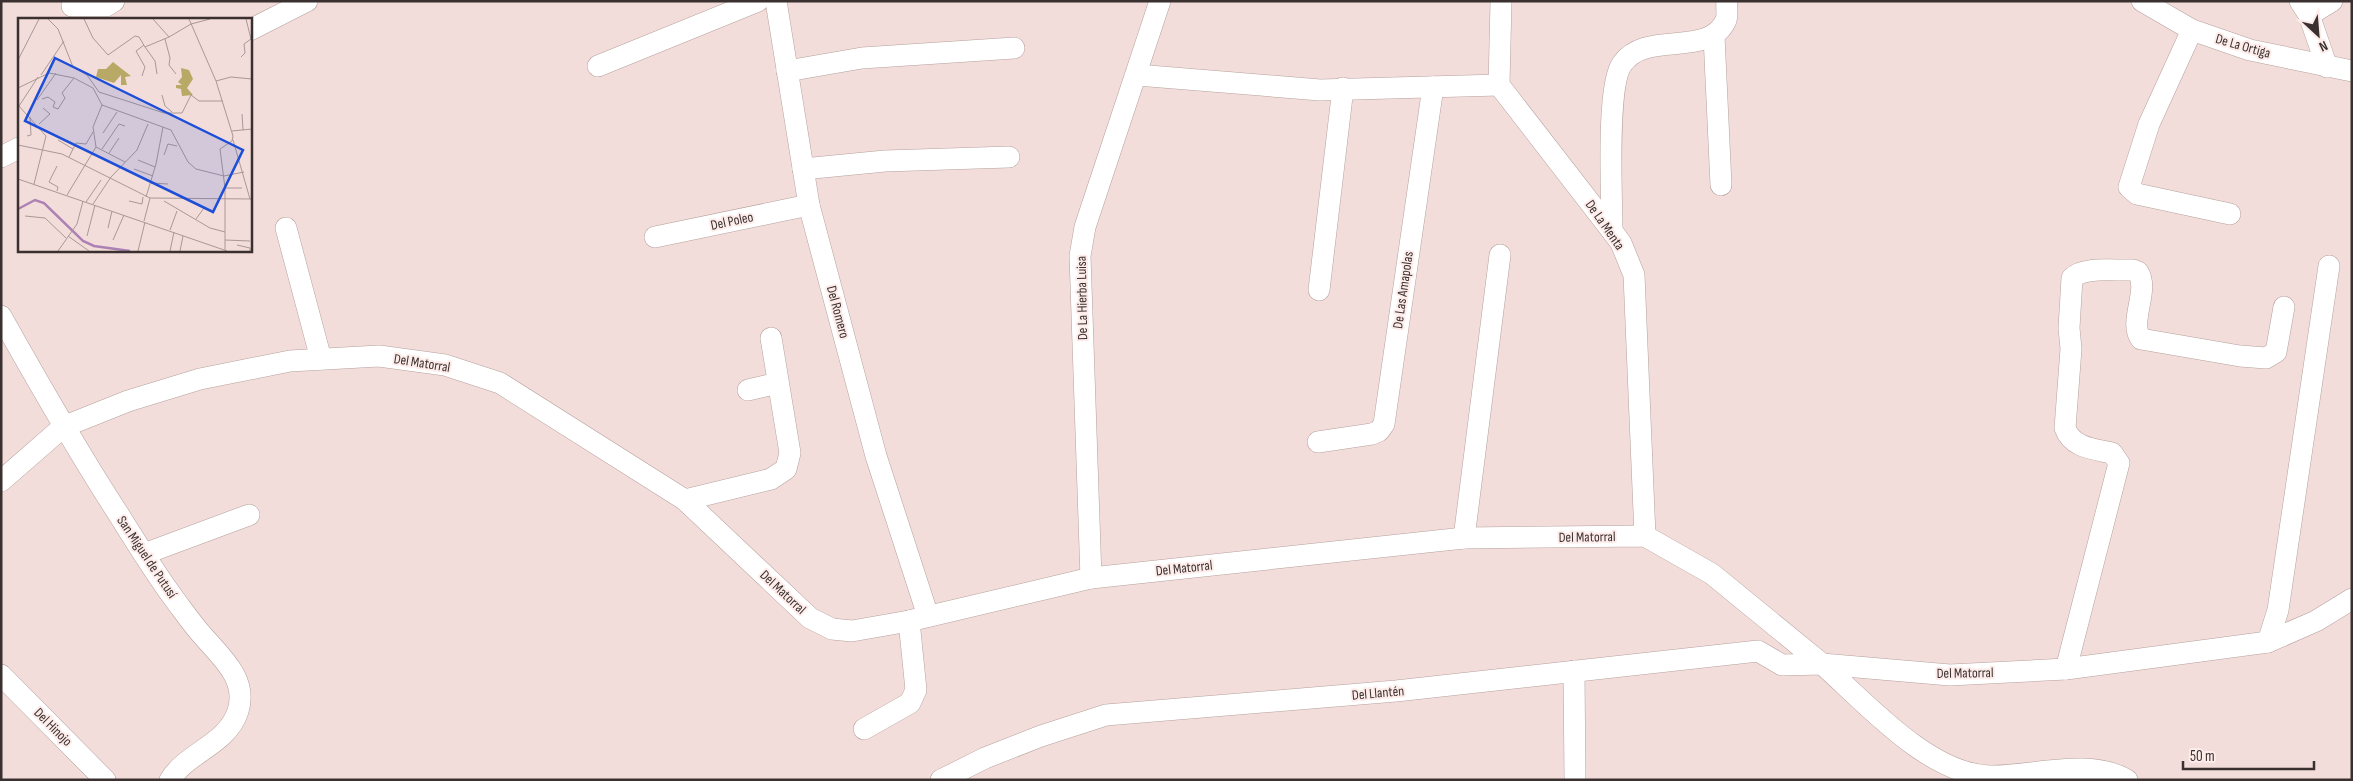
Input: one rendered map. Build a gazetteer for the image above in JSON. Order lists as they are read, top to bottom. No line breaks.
{"streets":{"street":["De La Ortiga","Del Poleo","De La Menta","De Las Amapolas","De La Hierba Luisa","Del Romero","Del Matorral","San Miguel de Putusí","Del Llantén","Del Hinojo"]},"crossings":[["Del Poleo","Del Romero"],["De La Menta","Del Matorral"],["De La Hierba Luisa","Del Matorral"],["Del Romero","Del Matorral"],["Del Matorral","San Miguel de Putusí"],["Del Matorral","Del Llantén"]],"scale_bar":"50 m","north":"bottom right"}
